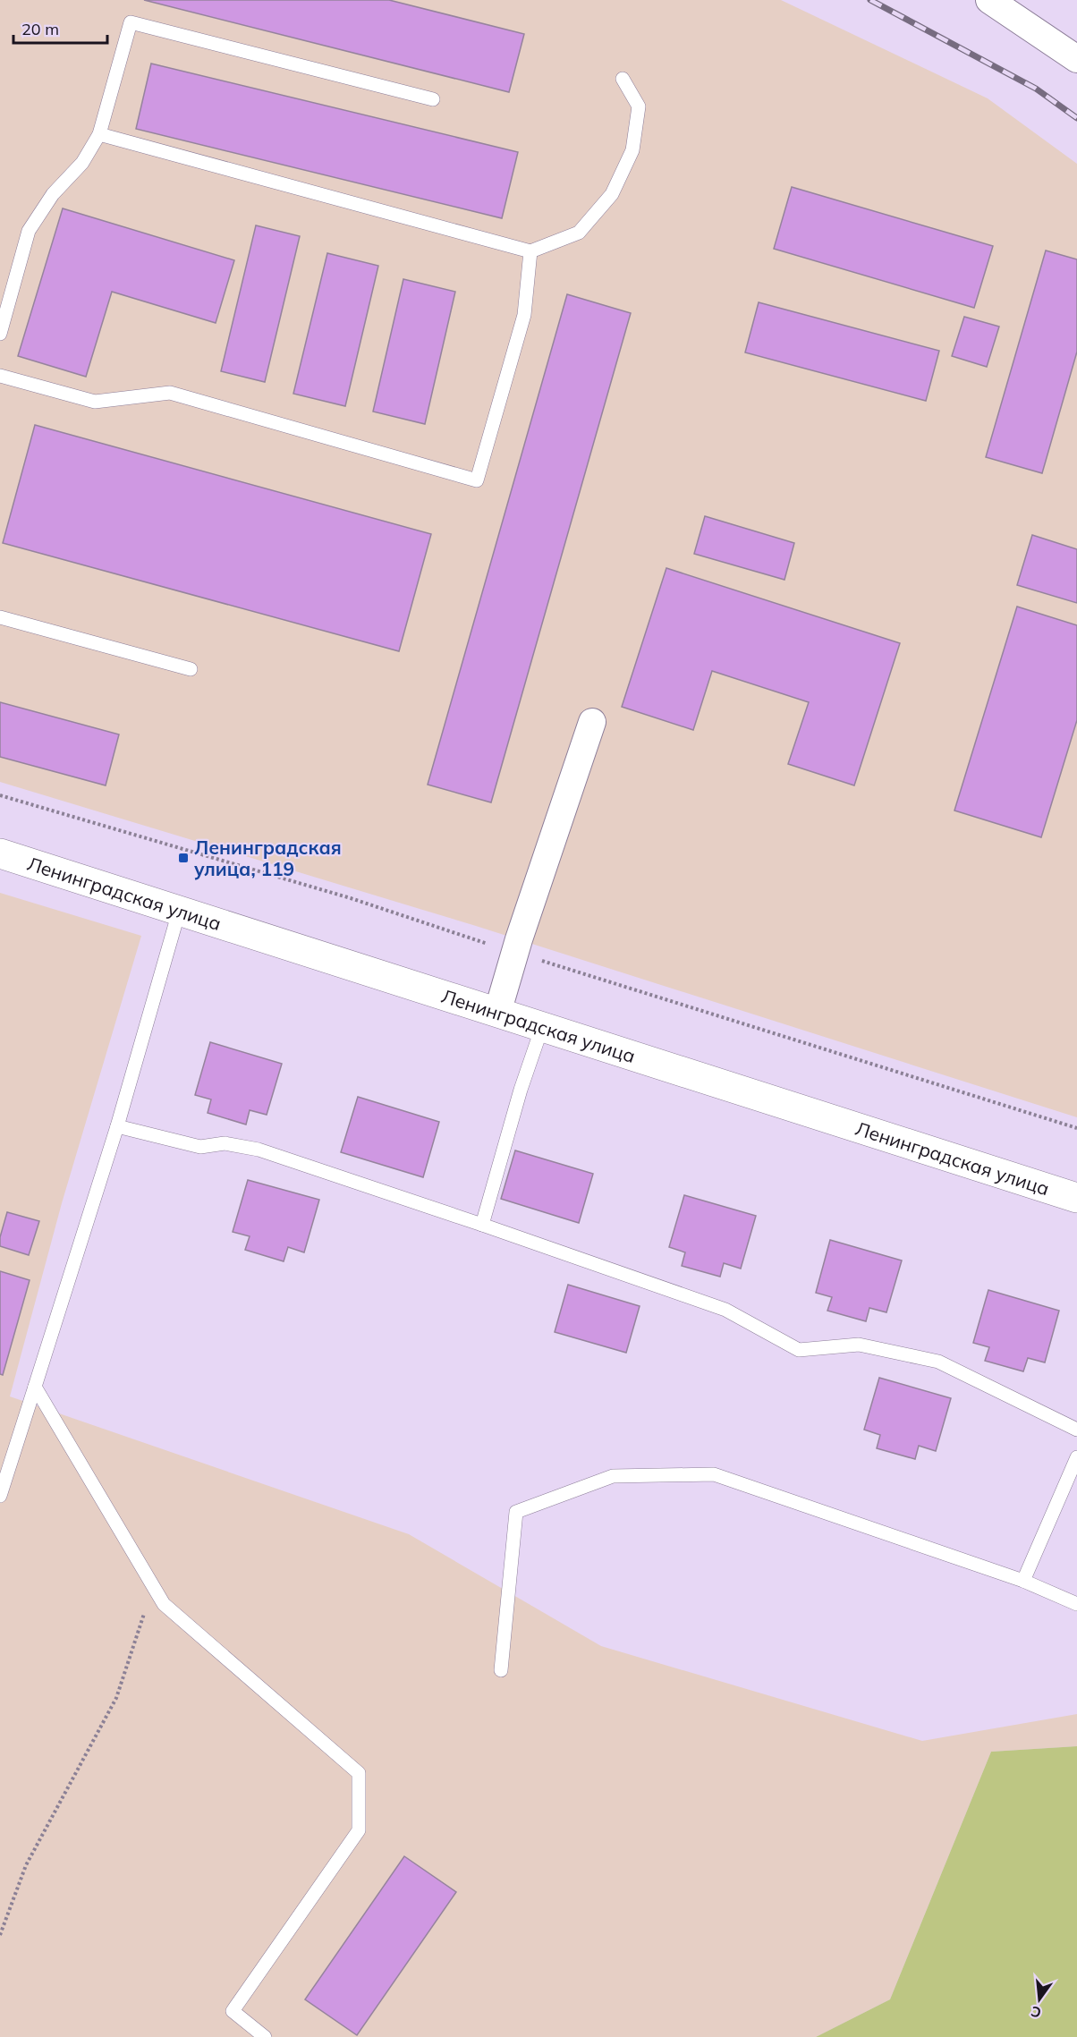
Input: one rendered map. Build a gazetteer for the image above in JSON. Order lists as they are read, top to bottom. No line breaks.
{"streets":{"main road":["Ленинградская улица"]},"places":{"transit":["Ленинградская улица, 119"]},"scale_bar":"20 m","north":"bottom"}
